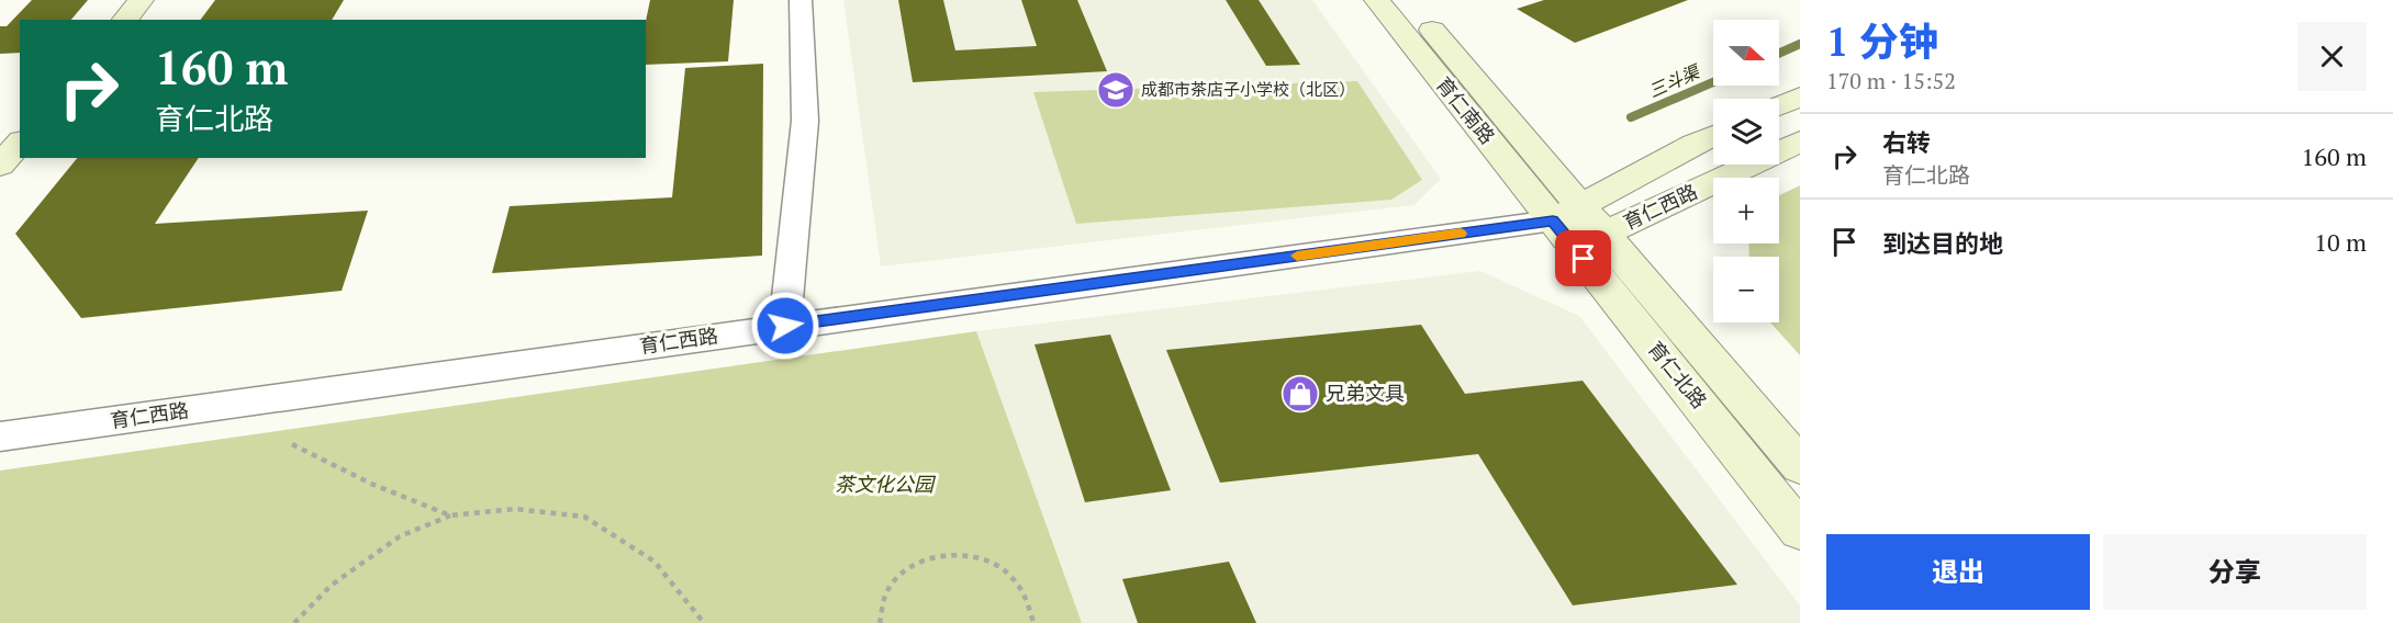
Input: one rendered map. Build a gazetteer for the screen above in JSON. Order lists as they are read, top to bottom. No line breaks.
{"streets":{"street":["育仁南路","育仁西路","育仁北路"]},"crossings":[["育仁南路","育仁西路"],["育仁南路","育仁北路"],["育仁西路","育仁北路"]],"water":["三斗渠"],"parks":["茶文化公园"],"places":{"school or university":["成都市茶店子小学校（北区）"],"shop":["兄弟文具"]},"north":"right","page":{"heading":["1 分钟","170 m · 15:52"],"map_buttons":["+","−"],"turn":["160 m","育仁北路"],"list":[{"name":"右转","note":"育仁北路","value":"160 m"},{"name":"到达目的地","value":"10 m"}],"buttons":["退出","分享"]}}
